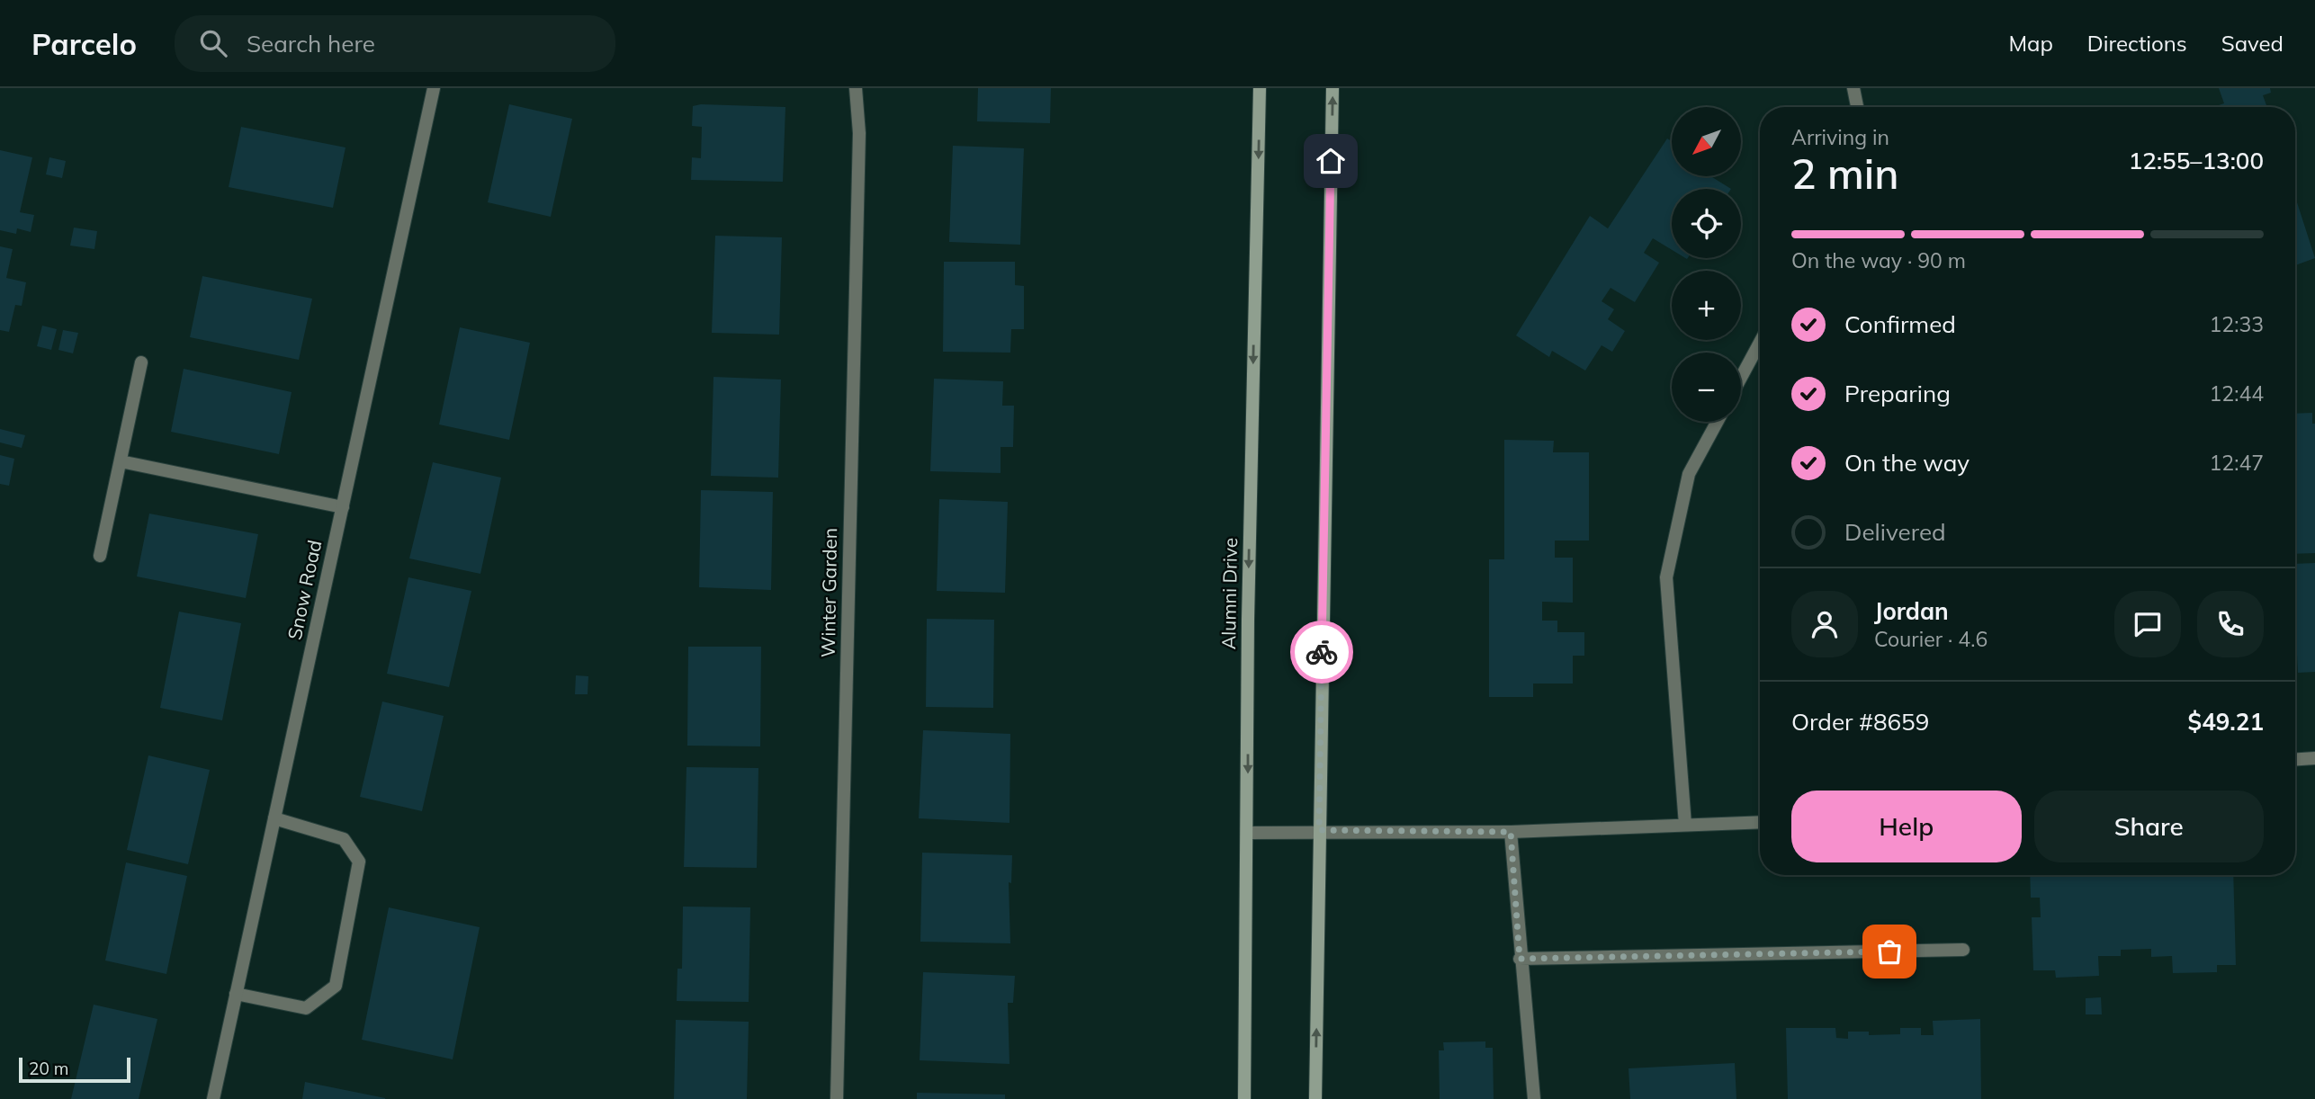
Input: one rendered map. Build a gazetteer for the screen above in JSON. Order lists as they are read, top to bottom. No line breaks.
{"streets":{"main road":["Alumni Drive"],"street":["Snow Road","Winter Garden"]},"scale_bar":"20 m","north":"bottom left","page":{"header":"Parcelo","search":"Search here","nav":["Map","Directions","Saved"],"map_buttons":["+","−"],"heading":["2 min","Arriving in","12:55–13:00"],"panel":["Jordan","Courier · 4.6","Order #8659","$49.21"],"bar":"On the way · 90 m","list":[["Confirmed","12:33"],["Preparing","12:44"],["On the way","12:47"],"Delivered"],"buttons":["Help","Share"],"scale":"20 m"}}
